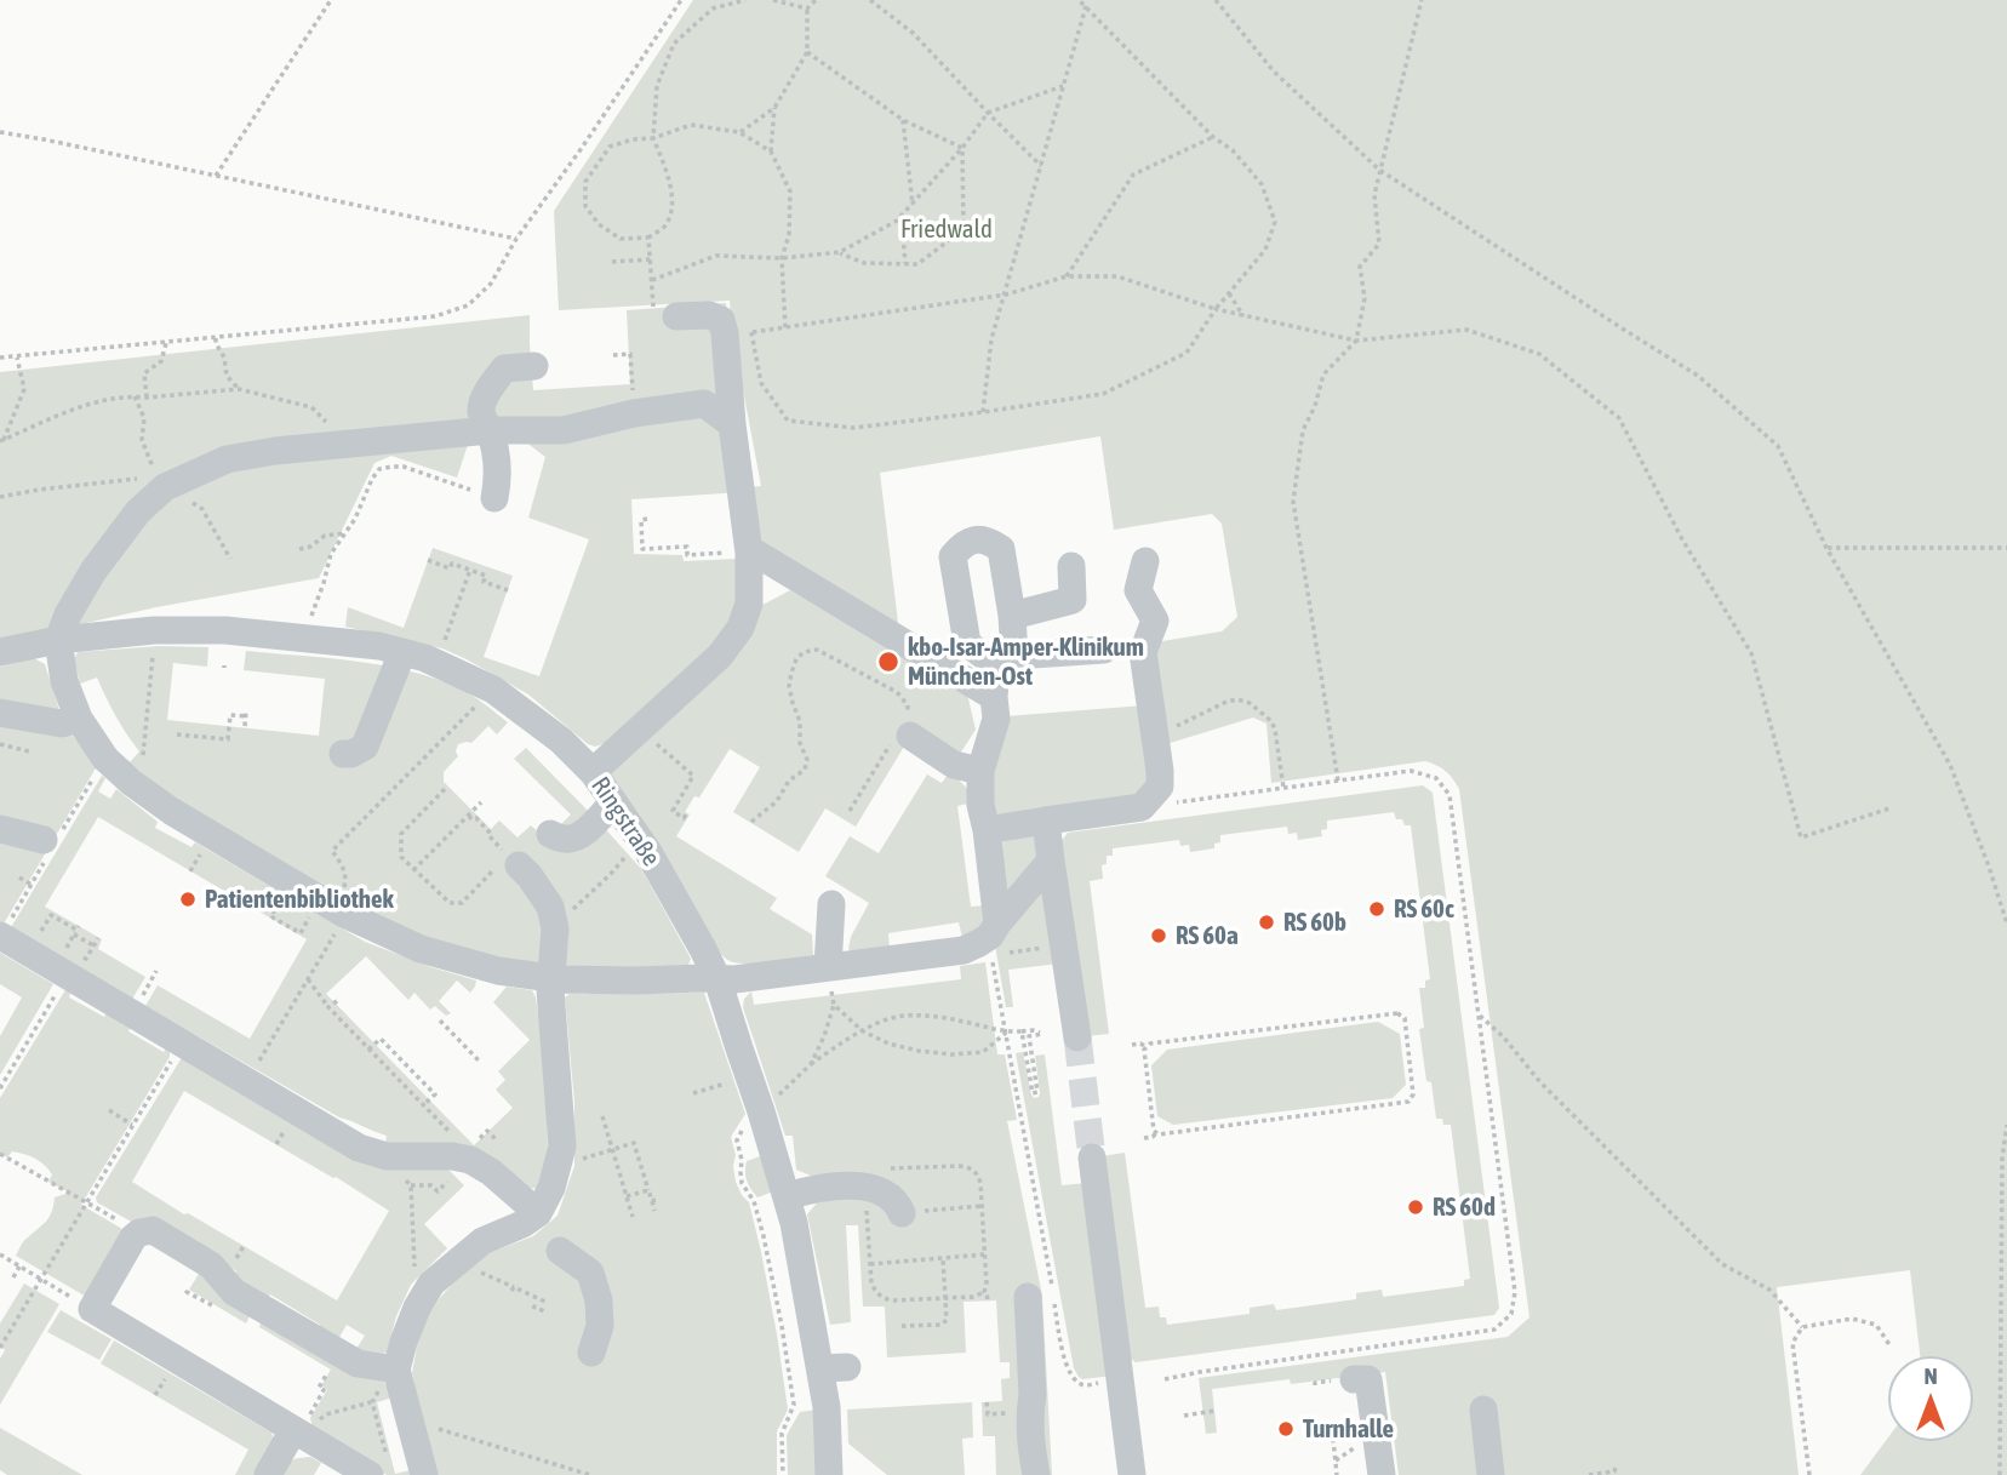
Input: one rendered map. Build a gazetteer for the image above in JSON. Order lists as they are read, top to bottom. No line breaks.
{"streets":{"lane":["Ringstraße"]},"parks":["Friedwald"],"places":["kbo-Isar-Amper-Klinikum München-Ost","Patientenbibliothek","RS 60c","RS 60b","RS 60a","RS 60d","Turnhalle"],"north":"top"}
